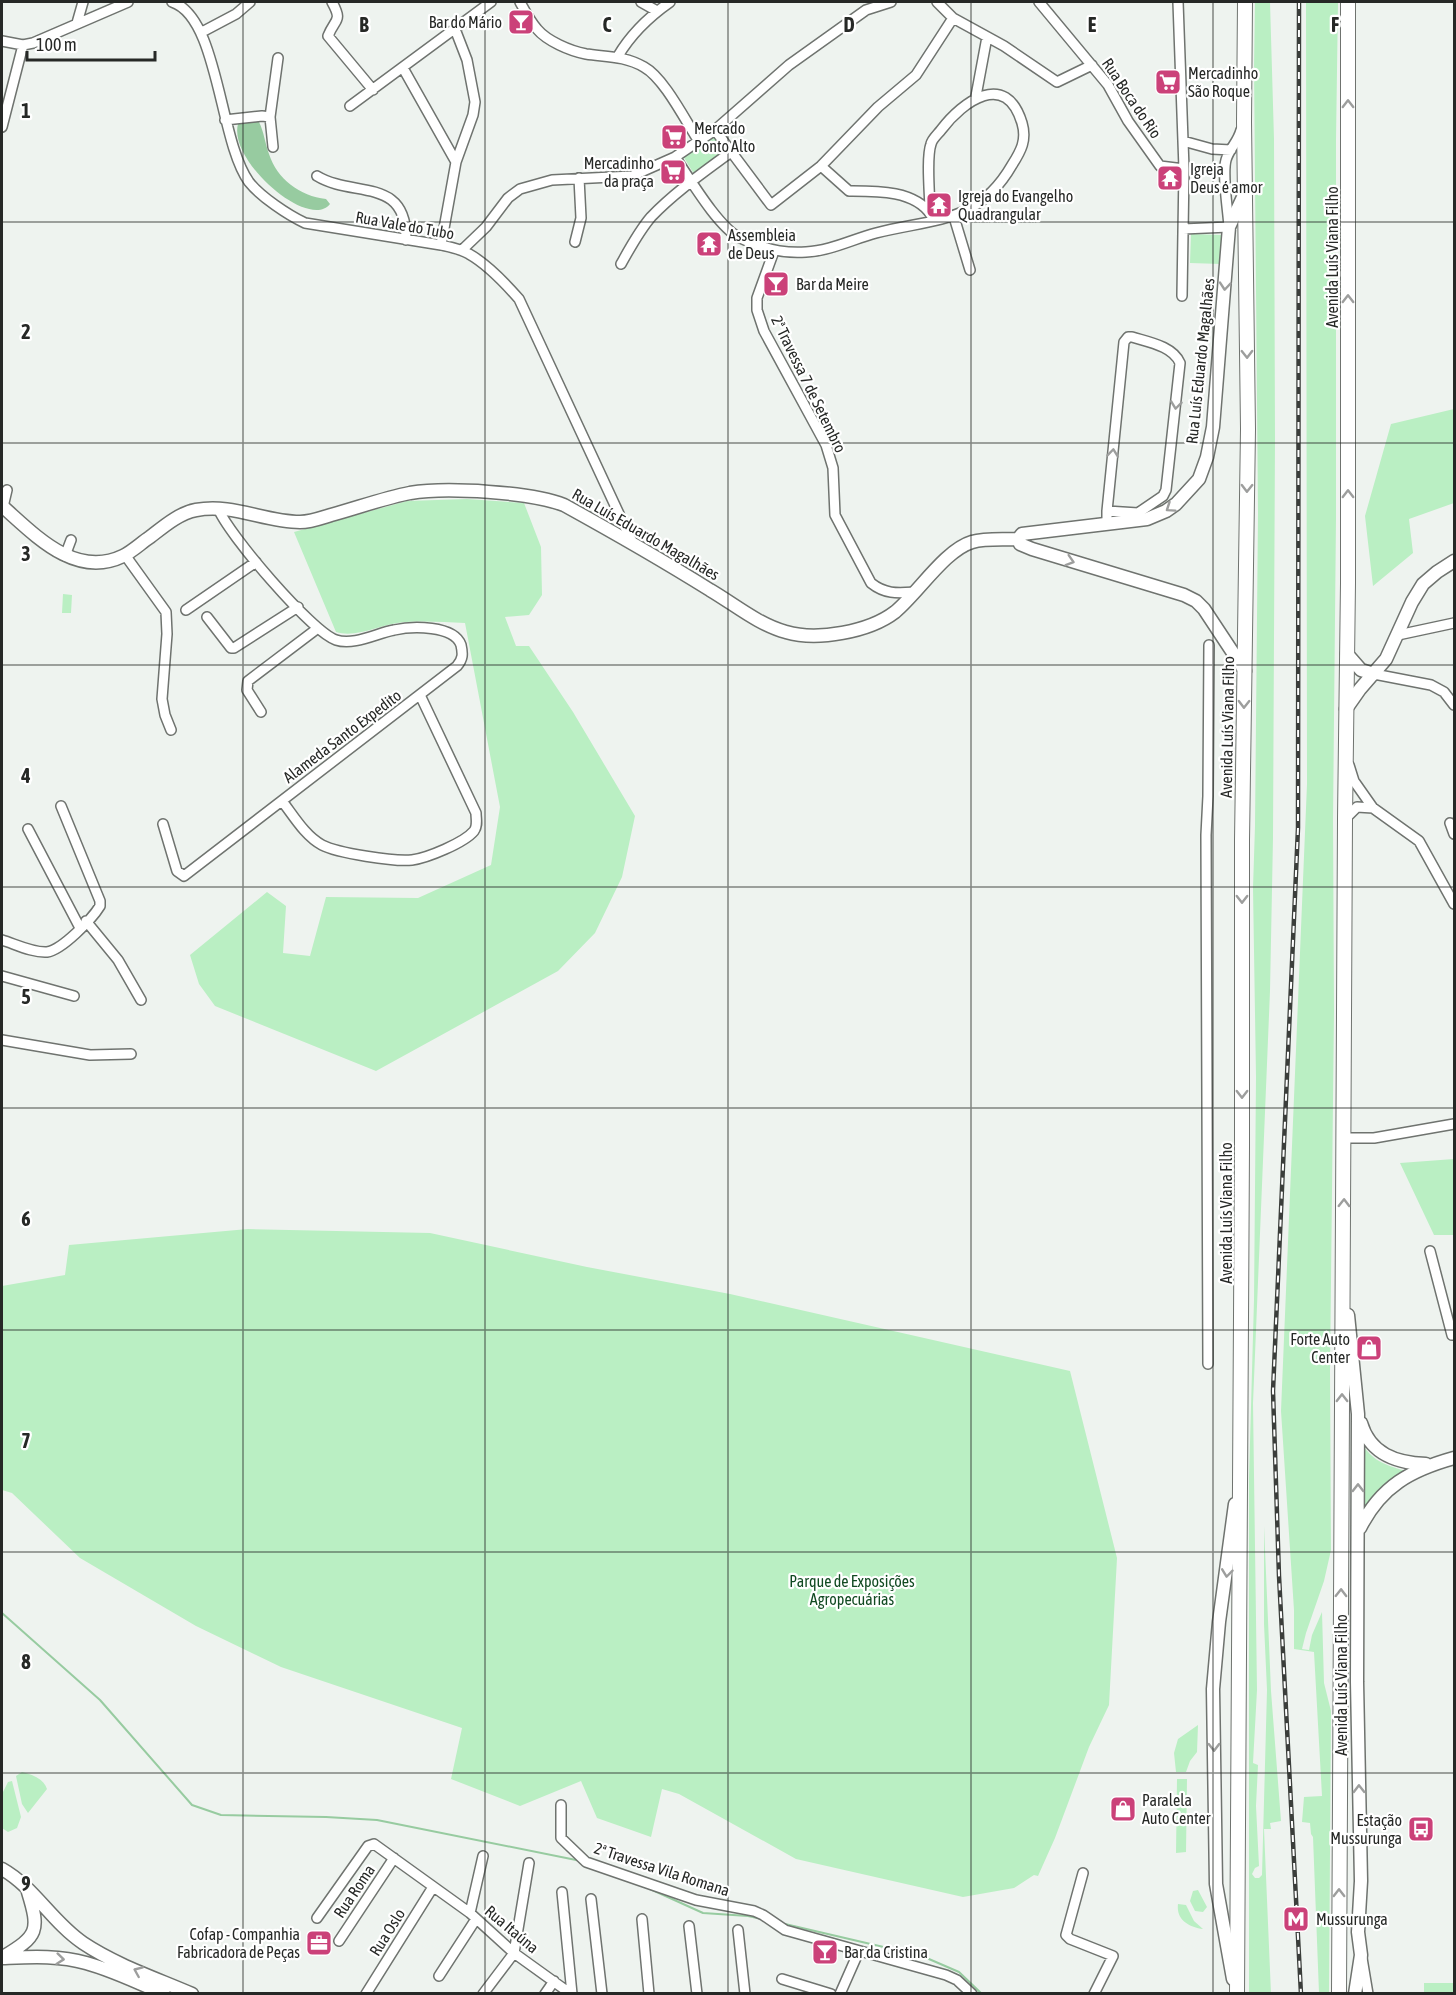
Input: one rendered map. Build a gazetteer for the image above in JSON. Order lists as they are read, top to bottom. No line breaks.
{"streets":{"highway":["Avenida Luís Viana Filho"],"main road":["Rua Luís Eduardo Magalhães"],"street":["Rua Boca do Rio","Rua Vale do Tubo","2ª Travessa 7 de Setembro","Alameda Santo Expedito","2ª Travessa Vila Romana","Rua Roma","Rua Itaúna","Rua Oslo"]},"crossings":[["Rua Vale do Tubo","Rua Luís Eduardo Magalhães"],["Avenida Luís Viana Filho","Rua Luís Eduardo Magalhães"],["Rua Luís Eduardo Magalhães","2ª Travessa 7 de Setembro"],["Rua Luís Eduardo Magalhães","Alameda Santo Expedito"],["Rua Roma","Rua Itaúna"],["Rua Itaúna","Rua Oslo"]],"parks":["Parque de Exposições Agropecuárias"],"places":{"bar":["Bar do Mário","Bar da Meire","Bar da Cristina"],"supermarket":["Mercadinho São Roque","Mercado Ponto Alto","Mercadinho da praça"],"temple":["Igreja Deus é amor","Igreja do Evangelho Quadrangular","Assembleia de Deus"],"shop":["Forte Auto Center","Paralela Auto Center"],"bus stop":["Estação Mussurunga"],"metro station":["Mussurunga"],"office":["Cofap - Companhia Fabricadora de Peças"]},"scale_bar":"100 m","grid":{"columns":["B","C","D","E","F"],"rows":["1","2","3","4","5","6","7","8","9"]}}
